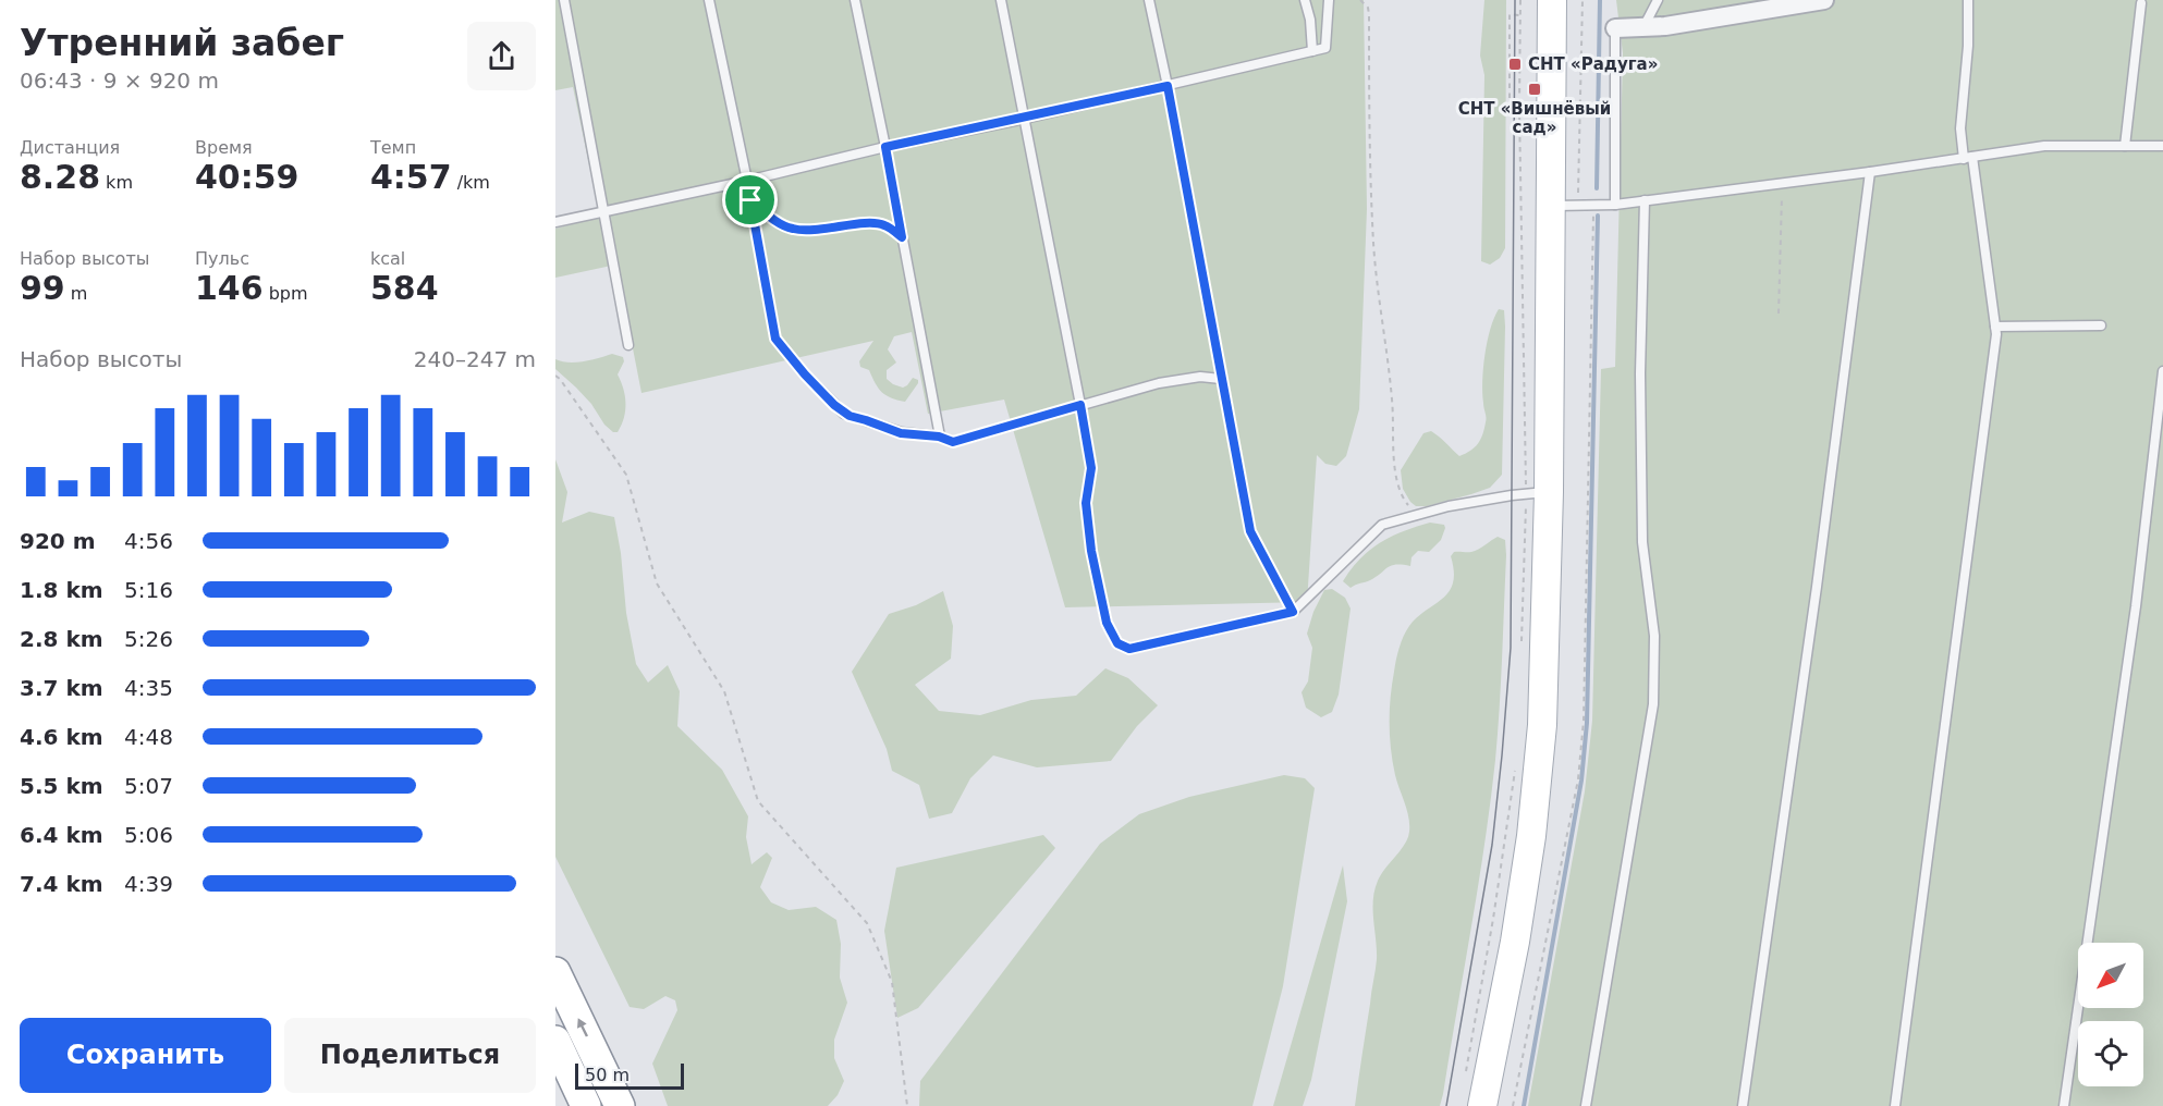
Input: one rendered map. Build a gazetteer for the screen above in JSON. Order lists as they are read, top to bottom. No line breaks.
{"places":{"transit":["СНТ «Радуга»","СНТ «Вишнёвый сад»"]},"scale_bar":"50 m","north":"bottom left","page":{"heading":["Утренний забег","06:43 · 9 × 920 m"],"stats":[["Дистанция","8.28 km"],["Время","40:59"],["Темп","4:57 /km"],["Набор высоты","99 m"],["Пульс","146 bpm"],["kcal","584"]],"chart":["Набор высоты","240–247 m"],"list":[{"name":"920 m","note":"4:56"},{"name":"1.8 km","note":"5:16"},{"name":"2.8 km","note":"5:26"},{"name":"3.7 km","note":"4:35"},{"name":"4.6 km","note":"4:48"},{"name":"5.5 km","note":"5:07"},{"name":"6.4 km","note":"5:06"},{"name":"7.4 km","note":"4:39"}],"buttons":["Сохранить","Поделиться"],"scale":"50 m"}}
